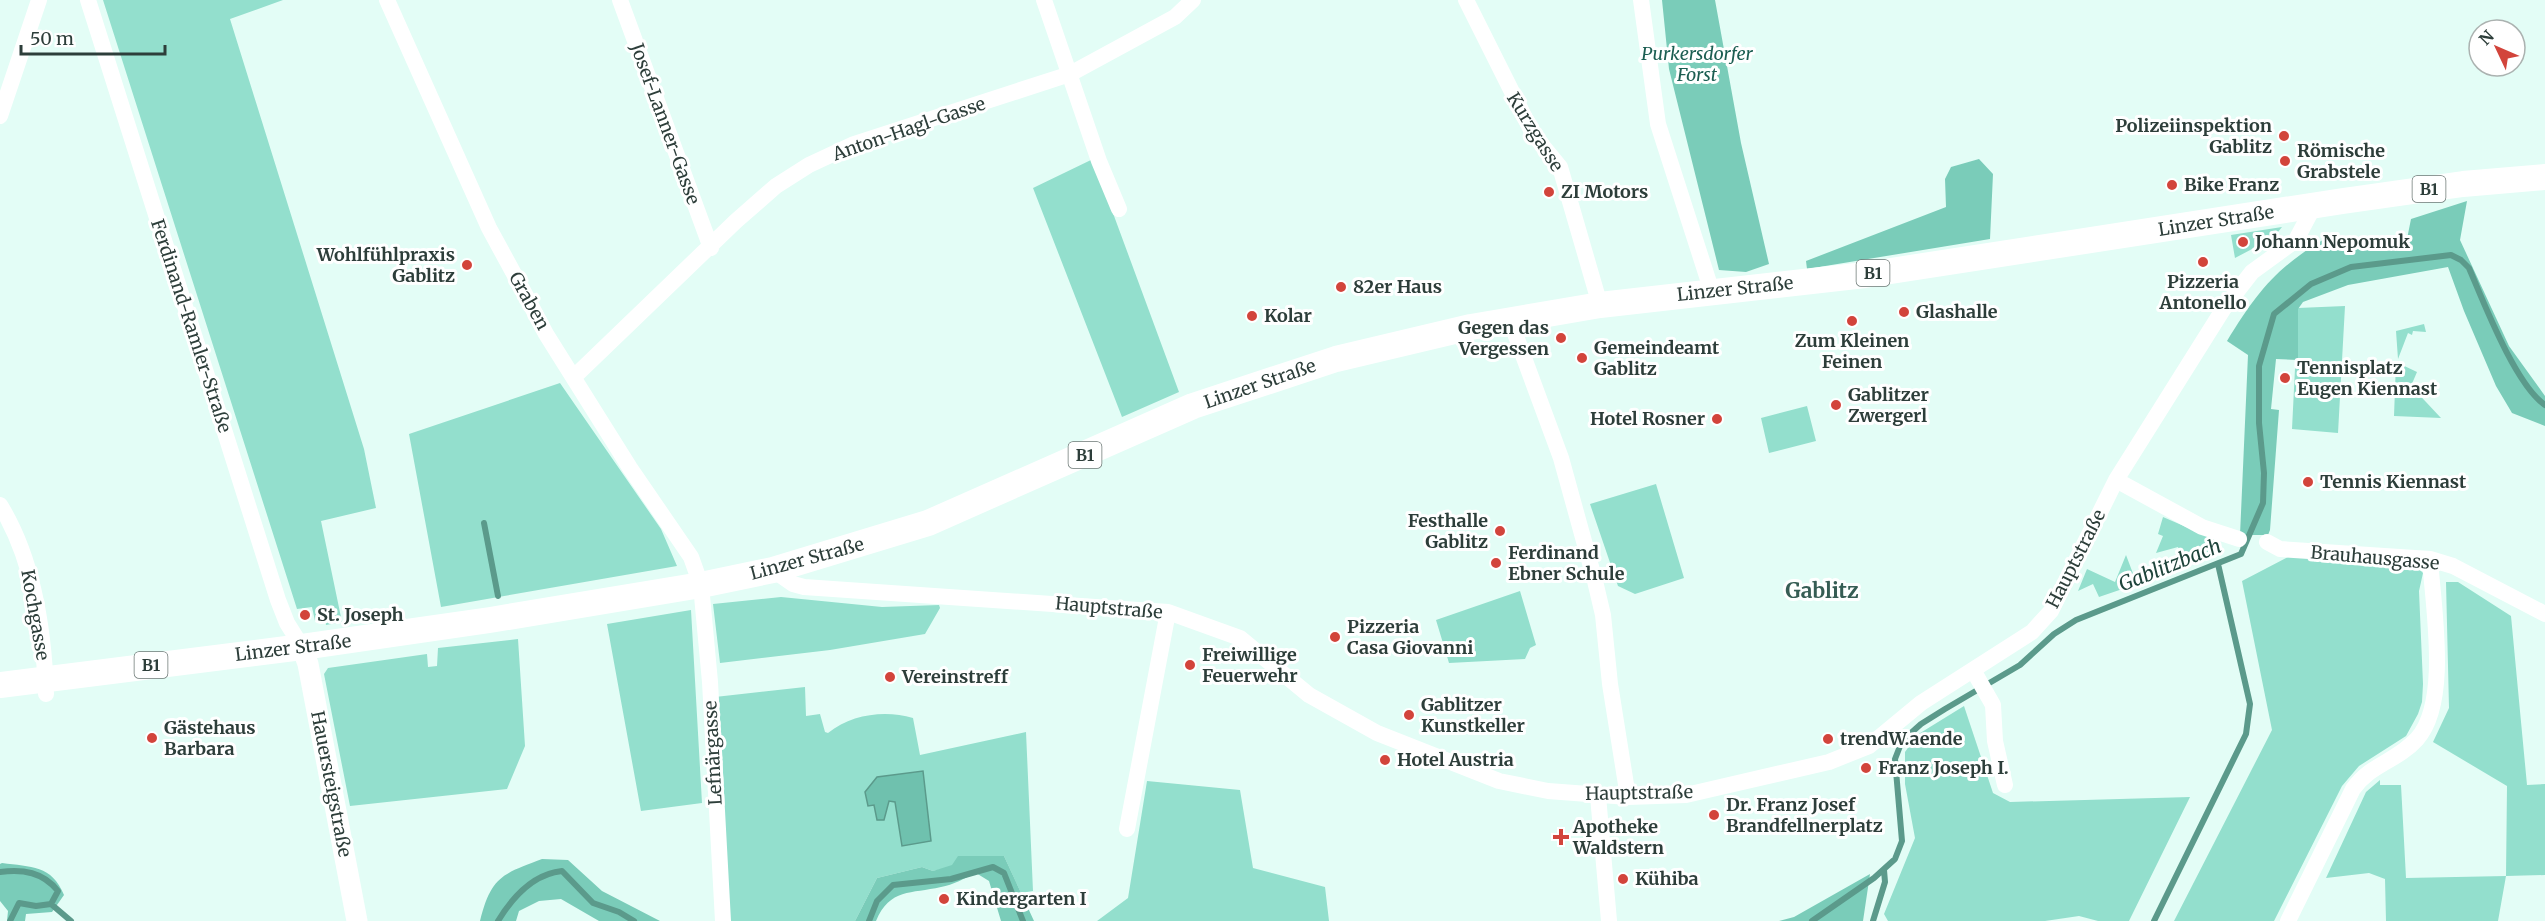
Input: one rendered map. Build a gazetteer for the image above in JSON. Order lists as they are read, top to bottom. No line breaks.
{"streets":{"main road":["B1","Linzer Straße"],"street":["Josef-Lanner-Gasse","Anton-Hagl-Gasse","Kurzgasse","Graben","Ferdinand-Ramler-Straße","Brauhausgasse","Hauptstraße","Kochgasse","Lefnärgasse","Hauersteigstraße"]},"crossings":[["Josef-Lanner-Gasse","Anton-Hagl-Gasse"],["Anton-Hagl-Gasse","Graben"],["Kurzgasse","Linzer Straße"],["Linzer Straße","Graben"],["Linzer Straße","Ferdinand-Ramler-Straße"],["Linzer Straße","Hauptstraße"],["Linzer Straße","Kochgasse"],["Linzer Straße","Lefnärgasse"],["Linzer Straße","Hauersteigstraße"],["Graben","Lefnärgasse"],["Ferdinand-Ramler-Straße","Hauersteigstraße"]],"districts":["Gablitz"],"water":["Gablitzbach"],"parks":["Purkersdorfer Forst"],"places":{"other":["Polizeiinspektion Gablitz","Römische Grabstele","Bike Franz","ZI Motors","Johann Nepomuk","Pizzeria Antonello","Wohlfühlpraxis Gablitz","82er Haus","Glashalle","Kolar","Zum Kleinen Feinen","Gegen das Vergessen","Gemeindeamt Gablitz","Tennisplatz Eugen Kiennast","Gablitzer Zwergerl","Hotel Rosner","Tennis Kiennast","Festhalle Gablitz","Ferdinand Ebner Schule","St. Joseph","Pizzeria Casa Giovanni","Freiwillige Feuerwehr","Vereinstreff","Gablitzer Kunstkeller","Gästehaus Barbara","trendW.aende","Hotel Austria","Franz Joseph I.","Dr. Franz Josef Brandfellnerplatz","Kühiba","Kindergarten I"],"health":["Apotheke Waldstern"]},"scale_bar":"50 m","north":"top left"}
